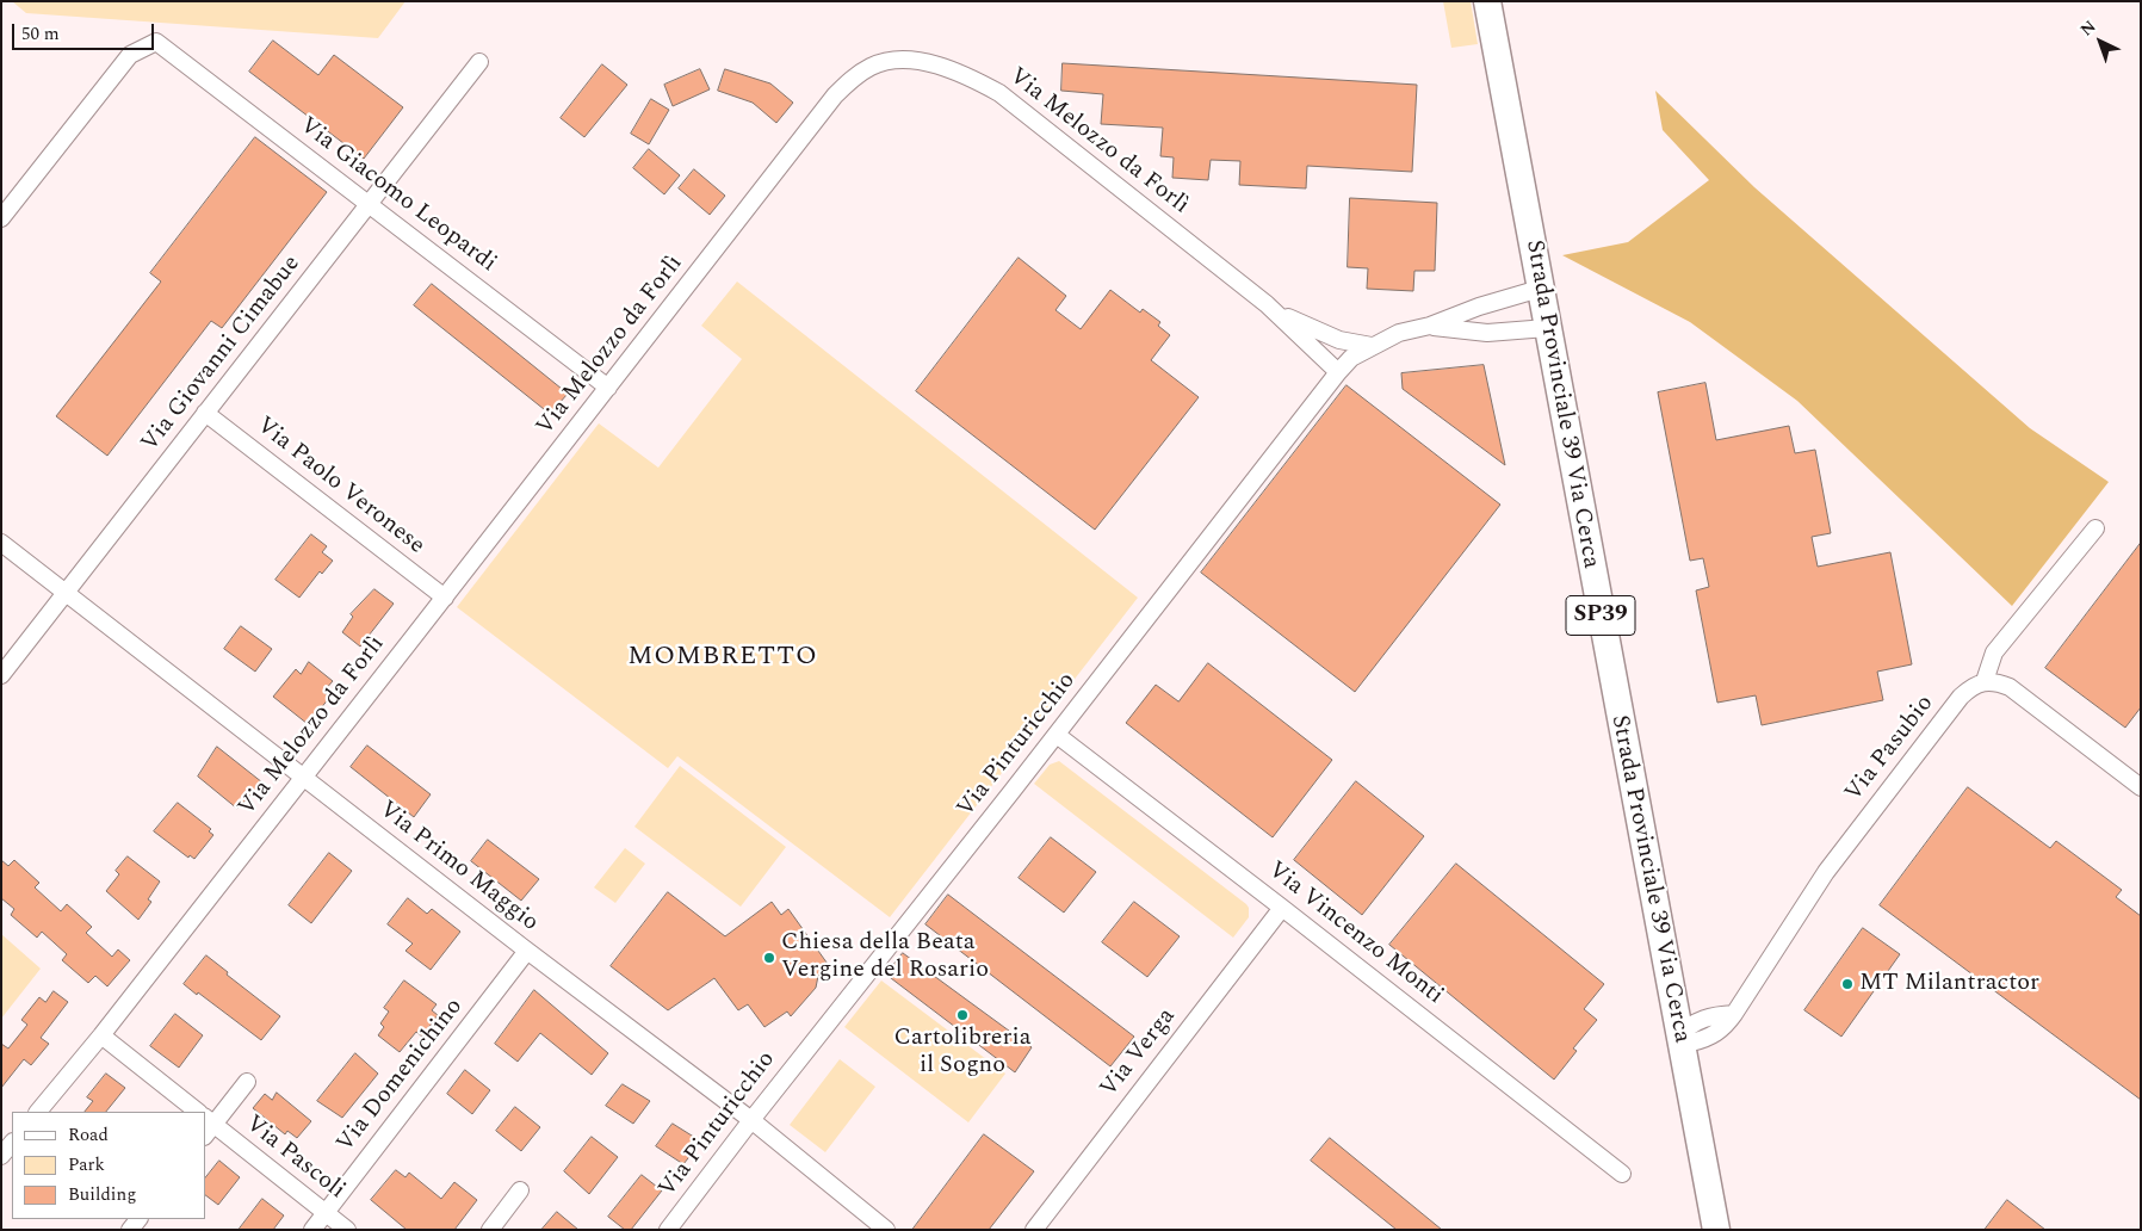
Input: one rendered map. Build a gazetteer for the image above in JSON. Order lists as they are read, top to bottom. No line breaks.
{"streets":{"main road":["Strada Provinciale 39 Via Cerca","SP39"],"street":["Via Melozzo da Forlì","Via Giacomo Leopardi","Via Giovanni Cimabue","Via Paolo Veronese","Via Pinturicchio","Via Pasubio","Via Primo Maggio","Via Vincenzo Monti","Via Verga","Via Domenichino","Via Pascoli"]},"crossings":[["Via Melozzo da Forlì","Via Giacomo Leopardi"],["Via Melozzo da Forlì","Via Paolo Veronese"],["Via Melozzo da Forlì","Via Pinturicchio"],["Via Melozzo da Forlì","Via Primo Maggio"],["Via Giacomo Leopardi","Via Giovanni Cimabue"],["Via Giovanni Cimabue","Via Paolo Veronese"],["Via Giovanni Cimabue","Via Primo Maggio"],["Strada Provinciale 39 Via Cerca","Via Pasubio"],["Via Pinturicchio","Via Primo Maggio"],["Via Pinturicchio","Via Vincenzo Monti"],["Via Primo Maggio","Via Domenichino"],["Via Vincenzo Monti","Via Verga"],["Via Domenichino","Via Pascoli"]],"districts":["MOMBRETTO"],"places":["Chiesa della Beata Vergine del Rosario","MT Milantractor","Cartolibreria il Sogno"],"legend":["Road","Park","Building"],"scale_bar":"50 m","north":"top left"}
